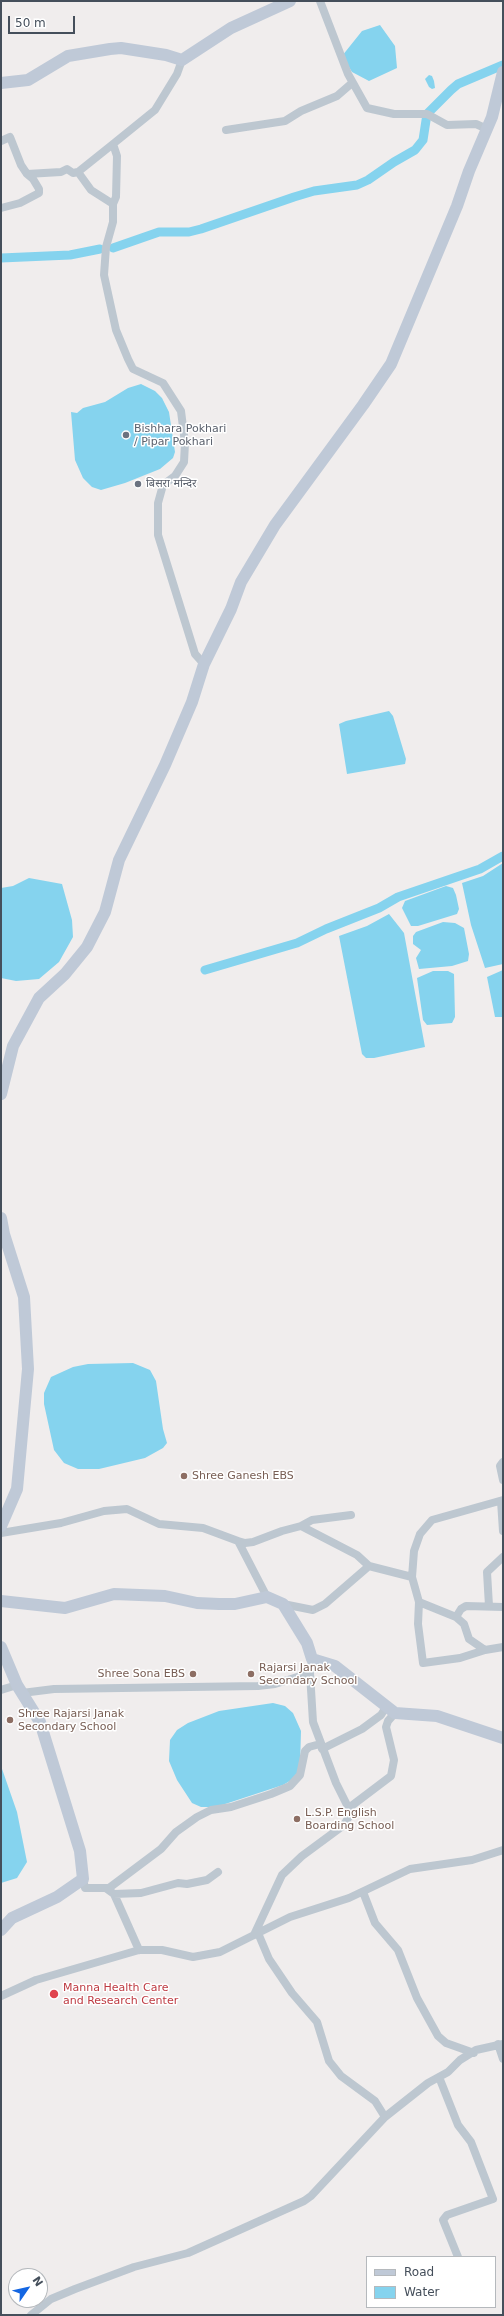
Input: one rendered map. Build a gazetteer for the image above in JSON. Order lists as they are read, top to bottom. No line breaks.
{"places":["Bishhara Pokhari / Pipar Pokhari","बिसरा मन्दिर","Shree Ganesh EBS","Shree Sona EBS","Rajarsi Janak Secondary School","Shree Rajarsi Janak Secondary School","L.S.P. English Boarding School","Manna Health Care and Research Center"],"legend":["Road","Water"],"scale_bar":"50 m","north":"top right"}
